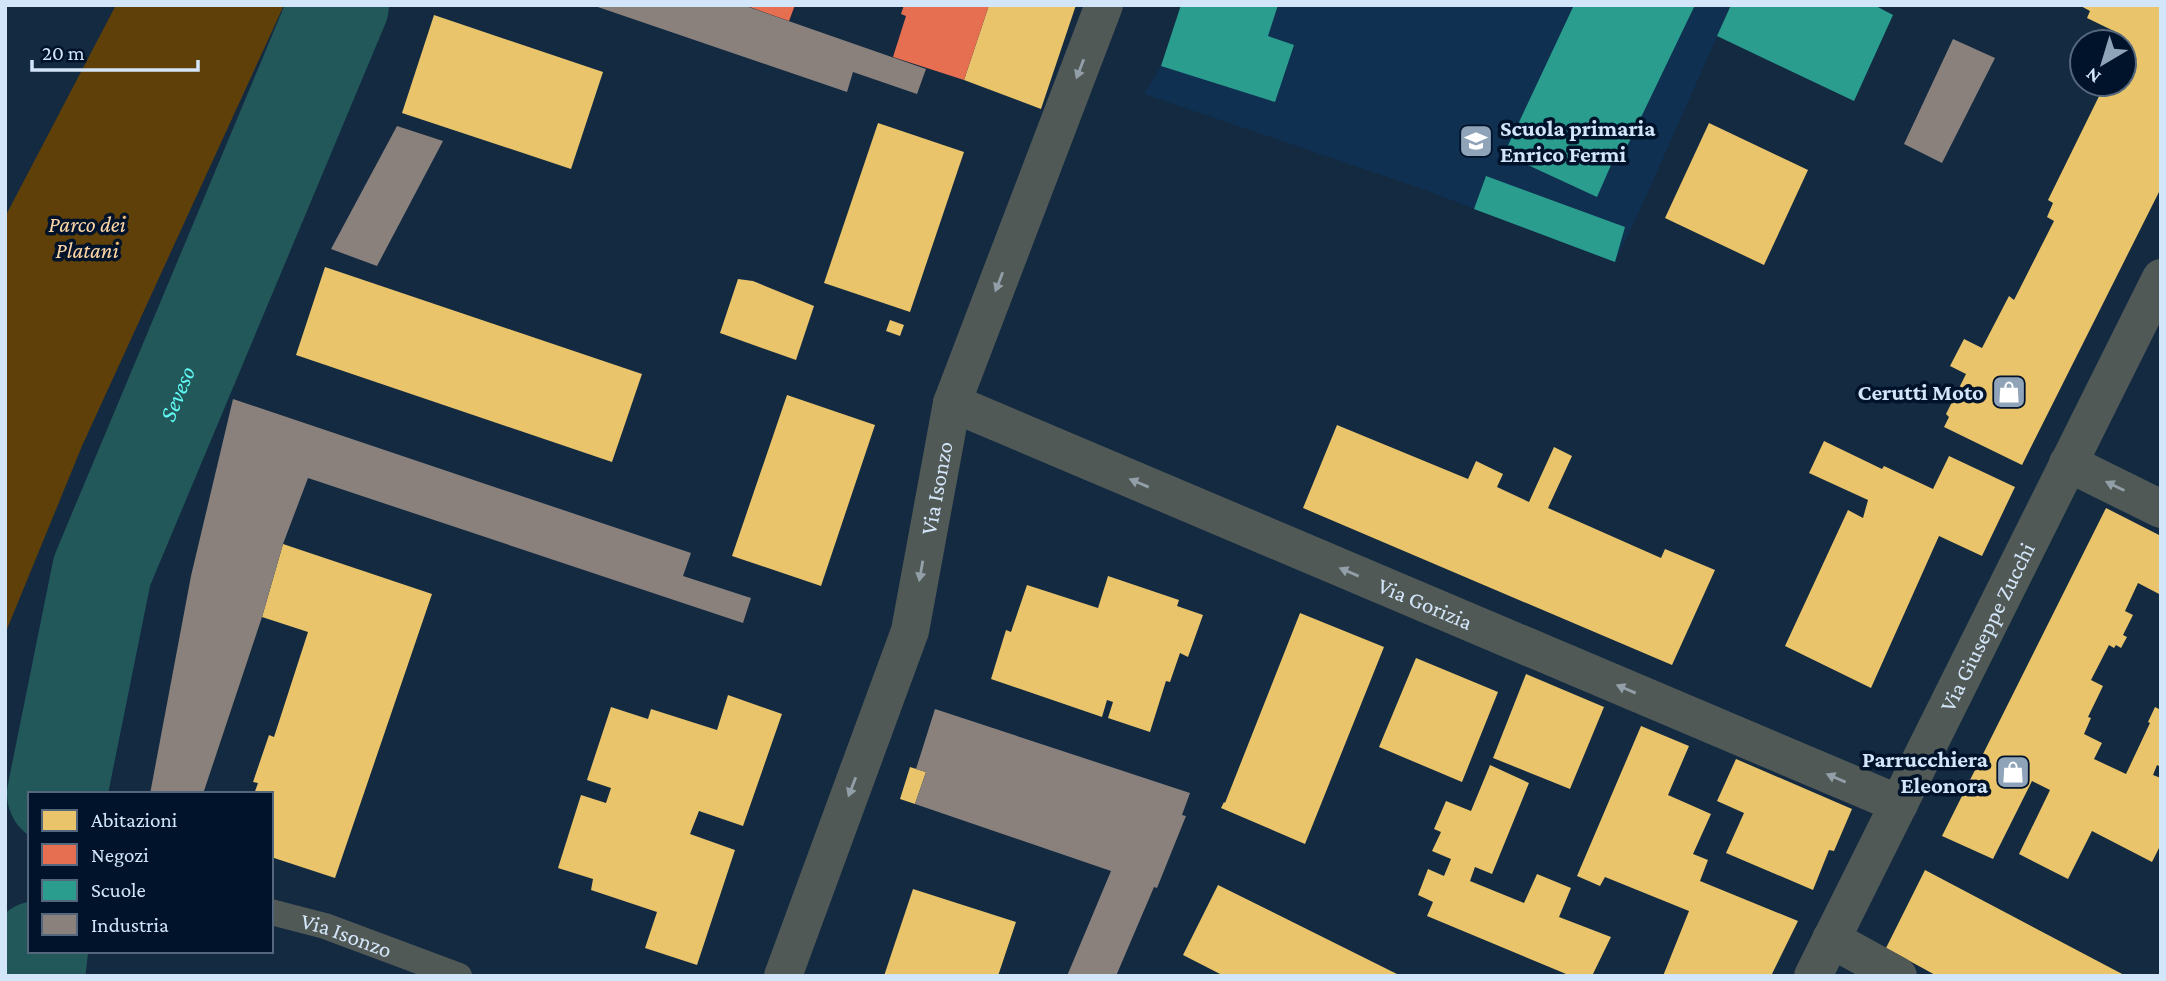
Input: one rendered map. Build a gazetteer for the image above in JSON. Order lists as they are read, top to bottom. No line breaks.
{"streets":{"street":["Via Isonzo","Via Gorizia","Via Giuseppe Zucchi"]},"crossings":[["Via Isonzo","Via Gorizia"],["Via Gorizia","Via Giuseppe Zucchi"]],"one_way":["Via Isonzo","Via Gorizia"],"water":["Seveso"],"parks":["Parco dei Platani"],"places":{"school or university":["Scuola primaria Enrico Fermi"],"shop":["Cerutti Moto","Parrucchiera Eleonora"]},"legend":["Abitazioni","Negozi","Scuole","Industria"],"scale_bar":"20 m","north":"bottom left"}
